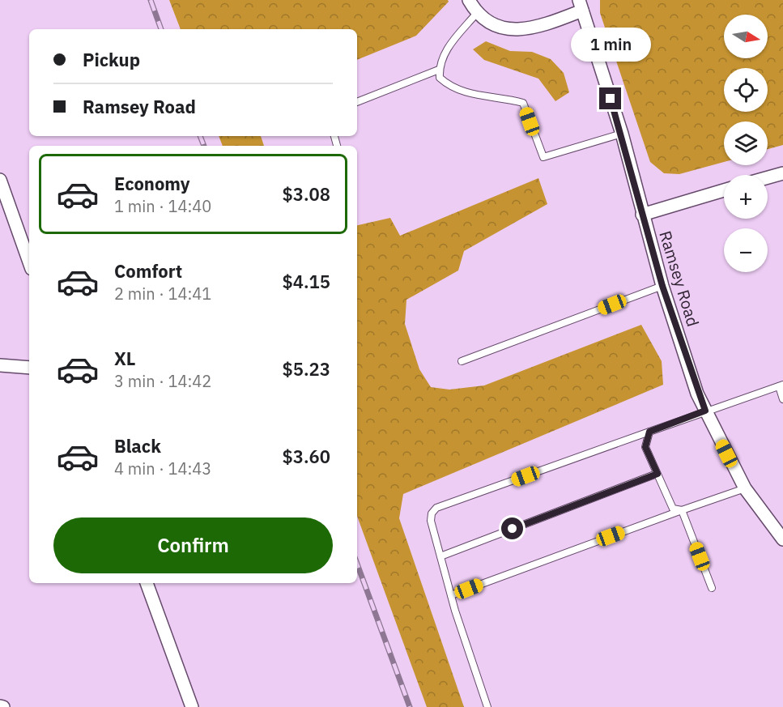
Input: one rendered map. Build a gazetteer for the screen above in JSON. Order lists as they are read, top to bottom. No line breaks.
{"streets":{"street":["Ramsey Road"]},"north":"right","page":{"map_buttons":["+","−"],"bubble":"1 min","banner":["Pickup","Ramsey Road"],"list":[{"name":"Economy","note":"1 min · 14:40","value":"$3.08"},{"name":"Comfort","note":"2 min · 14:41","value":"$4.15"},{"name":"XL","note":"3 min · 14:42","value":"$5.23"},{"name":"Black","note":"4 min · 14:43","value":"$3.60"}],"buttons":"Confirm"}}
